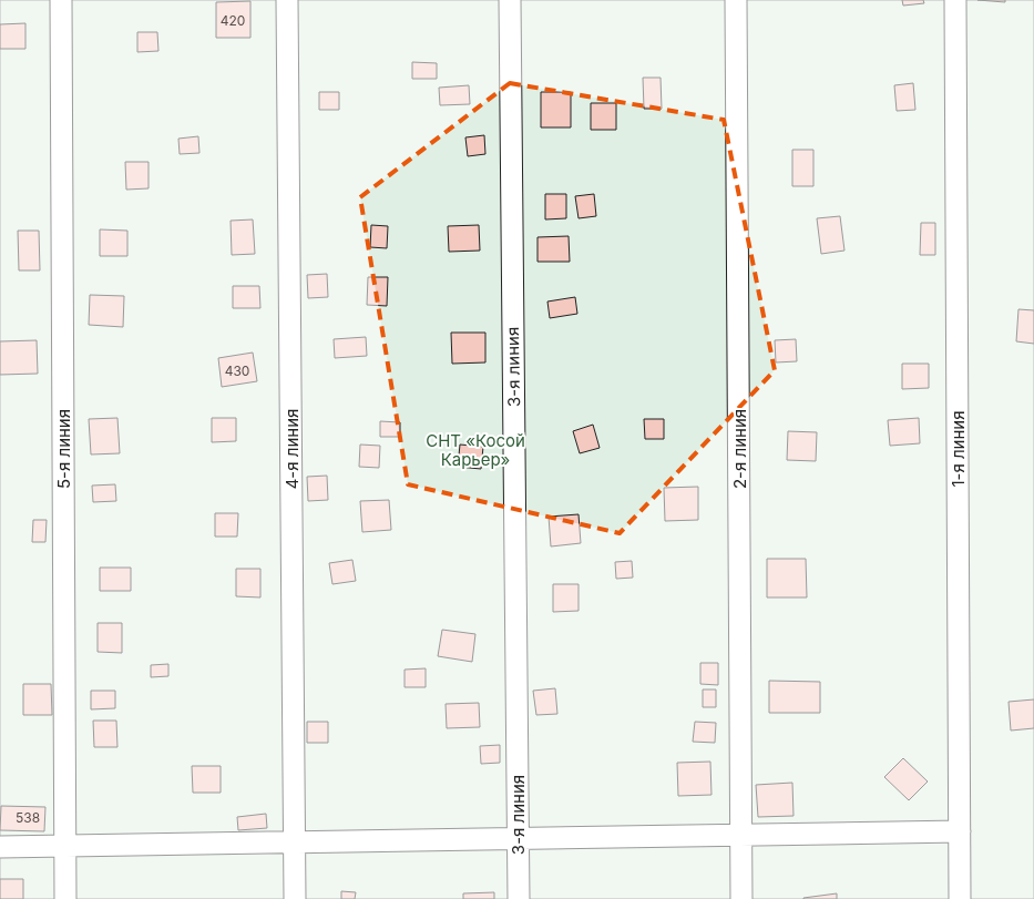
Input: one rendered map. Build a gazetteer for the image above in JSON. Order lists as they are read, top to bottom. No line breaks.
{"streets":{"street":["3-я линия","5-я линия","4-я линия","2-я линия","1-я линия"]},"parks":["СНТ «Косой Карьер»"],"house_numbers":["420","430","538"]}
